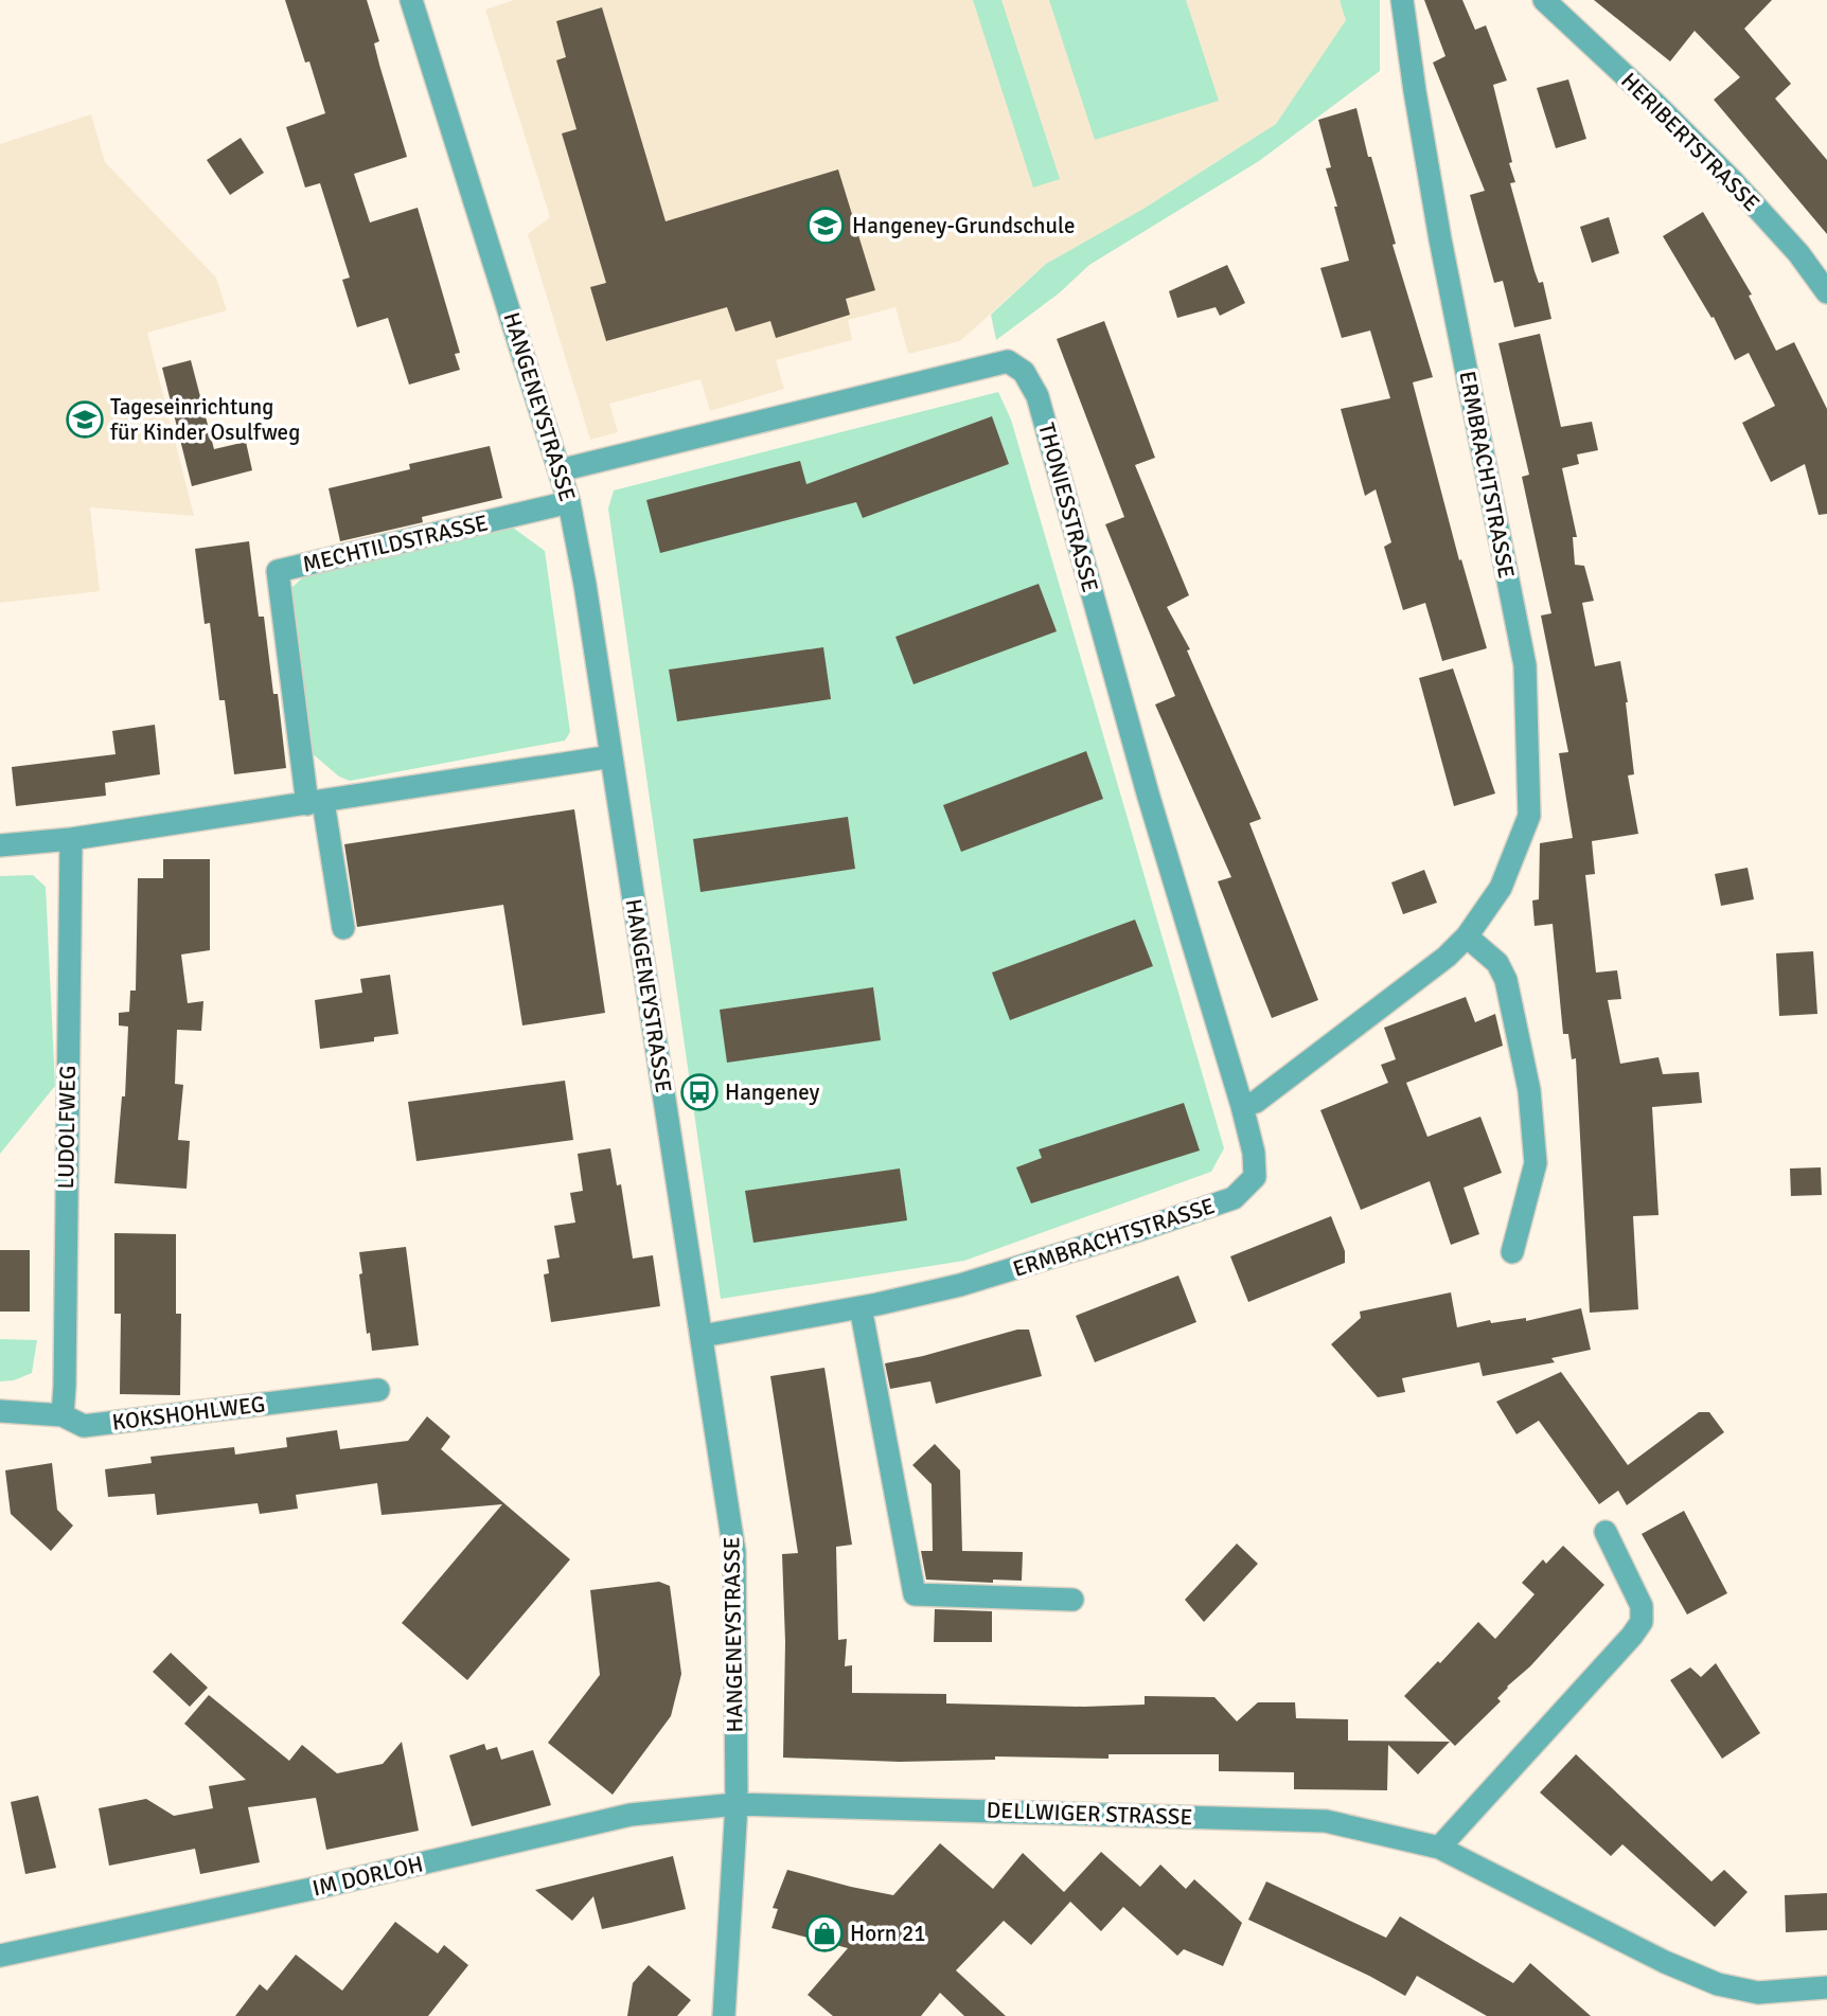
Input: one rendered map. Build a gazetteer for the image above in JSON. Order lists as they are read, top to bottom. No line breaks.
{"streets":{"street":["HERIBERTSTRASSE","HANGENEYSTRASSE","ERMBRACHTSTRASSE","THONIESSTRASSE","MECHTILDSTRASSE","LUDOLFWEG","KOKSHOHLWEG","DELLWIGER STRASSE","IM DORLOH"]},"crossings":[["HANGENEYSTRASSE","ERMBRACHTSTRASSE"],["HANGENEYSTRASSE","THONIESSTRASSE"],["HANGENEYSTRASSE","MECHTILDSTRASSE"],["HANGENEYSTRASSE","DELLWIGER STRASSE"],["HANGENEYSTRASSE","IM DORLOH"],["ERMBRACHTSTRASSE","THONIESSTRASSE"],["LUDOLFWEG","KOKSHOHLWEG"],["DELLWIGER STRASSE","IM DORLOH"]],"places":{"school or university":["Hangeney-Grundschule","Tageseinrichtung für Kinder Osulfweg"],"bus stop":["Hangeney"],"shop":["Horn 21"]}}
